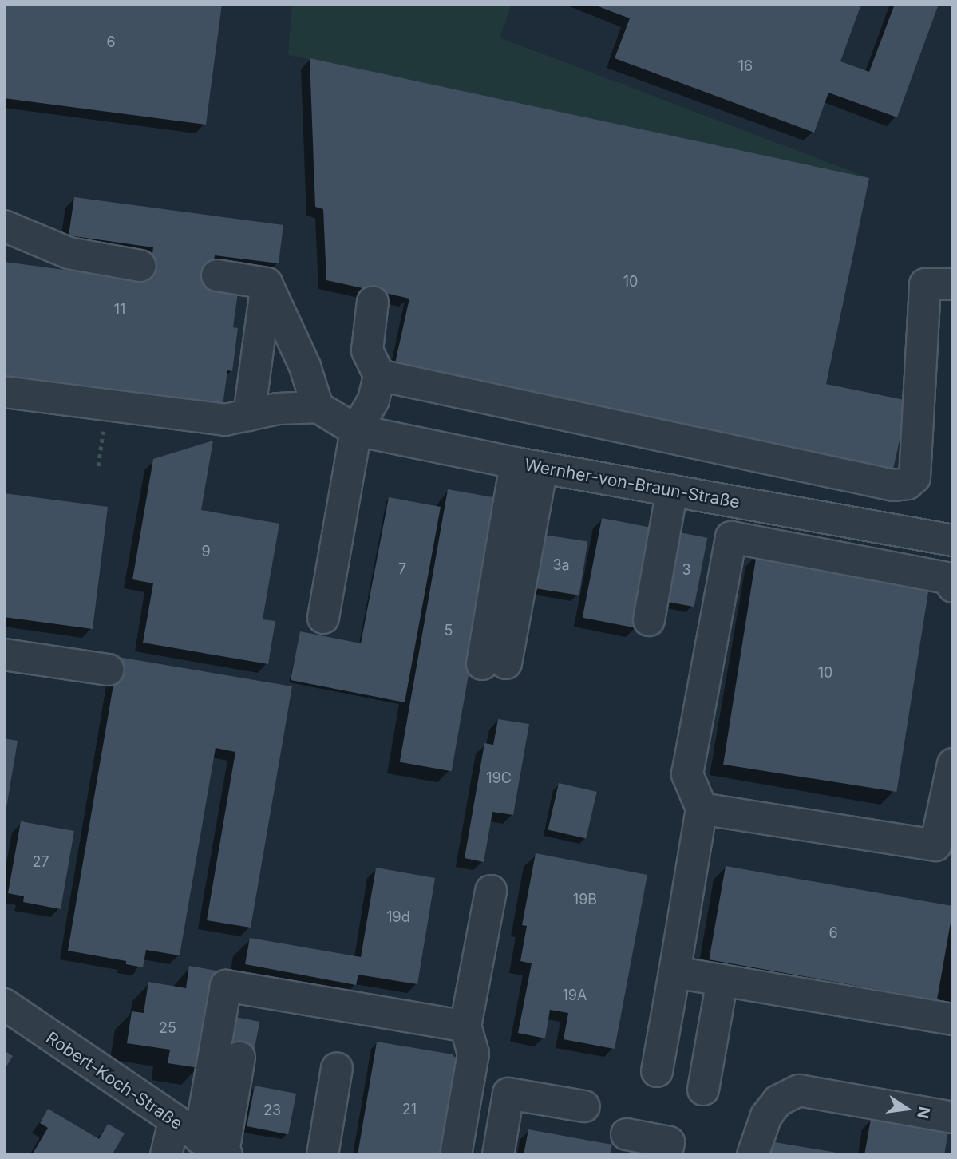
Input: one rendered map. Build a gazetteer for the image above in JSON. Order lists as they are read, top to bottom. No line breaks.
{"streets":{"street":["Wernher-von-Braun-Straße","Robert-Koch-Straße"]},"house_numbers":["6","16","10","11","9","3a","7","3","5","10","19C","27","19B","19d","6","19A","25","21","23"],"north":"right"}
